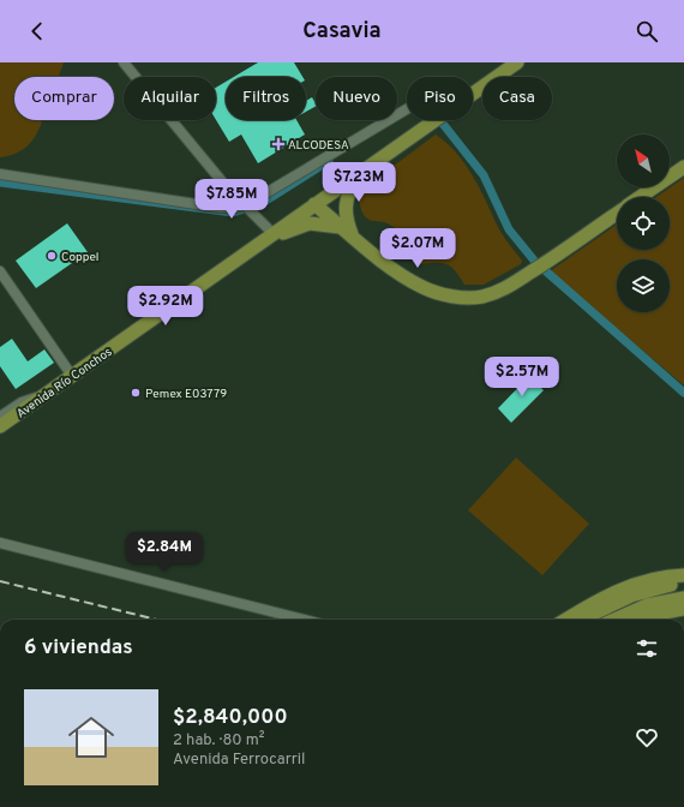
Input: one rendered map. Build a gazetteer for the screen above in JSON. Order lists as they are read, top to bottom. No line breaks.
{"streets":{"main road":["Avenida Río Conchos"]},"places":{"health":["ALCODESA"],"other":["Coppel","Pemex E03779"]},"north":"top left","page":{"header":"Casavia","chip":["Comprar","Alquilar","Filtros","Nuevo","Piso","Casa"],"price":["$7.23M","$7.85M","$2.07M","$2.92M","$2.57M","$2.84M"],"heading":"6 viviendas","list":[{"name":"$2,840,000","note":"2 hab. · 80 m² · Avenida Ferrocarril"}]}}
